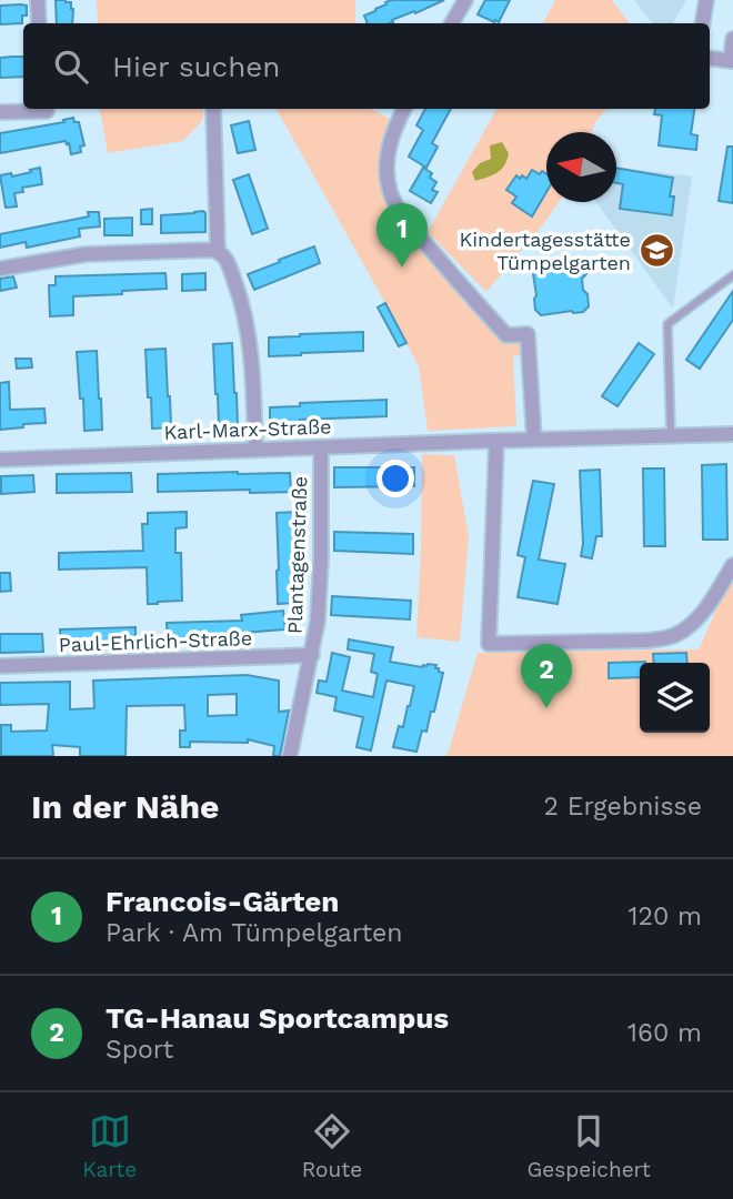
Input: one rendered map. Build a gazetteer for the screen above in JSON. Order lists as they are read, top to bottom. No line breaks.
{"streets":{"street":["Karl-Marx-Straße","Plantagenstraße","Paul-Ehrlich-Straße"]},"crossings":[["Karl-Marx-Straße","Plantagenstraße"],["Plantagenstraße","Paul-Ehrlich-Straße"]],"places":{"school or university":["Kindertagesstätte Tümpelgarten"]},"north":"left","page":{"search":"Hier suchen","pins":["1","2"],"heading":["In der Nähe","2 Ergebnisse"],"list":[{"mark":"1","name":"Francois-Gärten","note":"Park · Am Tümpelgarten","value":"120 m"},{"mark":"2","name":"TG-Hanau Sportcampus","note":"Sport","value":"160 m"}],"nav":["Karte","Route","Gespeichert"]}}
